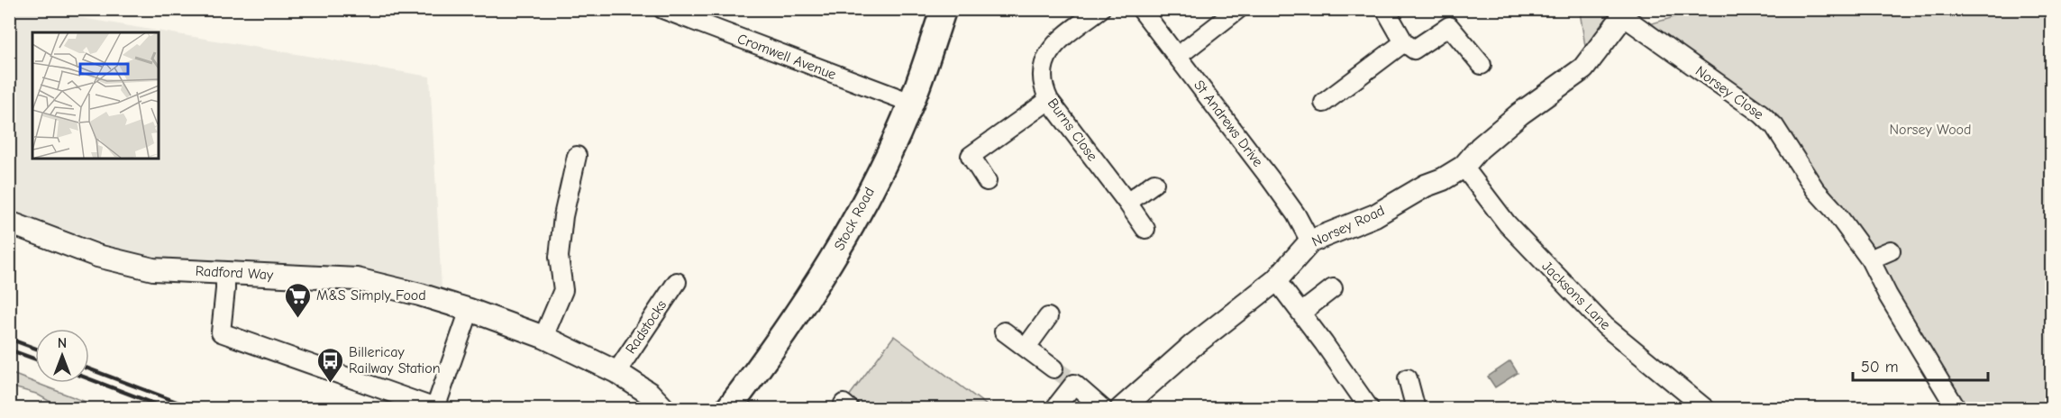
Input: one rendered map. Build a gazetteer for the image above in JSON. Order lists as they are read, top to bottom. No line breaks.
{"streets":{"main road":["Stock Road"],"street":["Cromwell Avenue","Norsey Close","St Andrews Drive","Burns Close","Norsey Road","Radford Way","Jacksons Lane","Radstocks"]},"crossings":[["Cromwell Avenue","Stock Road"],["Norsey Close","Norsey Road"],["St Andrews Drive","Norsey Road"],["Norsey Road","Jacksons Lane"],["Radford Way","Radstocks"]],"parks":["Norsey Wood"],"places":{"supermarket":["M&S Simply Food"],"bus stop":["Billericay Railway Station"]},"scale_bar":"50 m","north":"top"}
